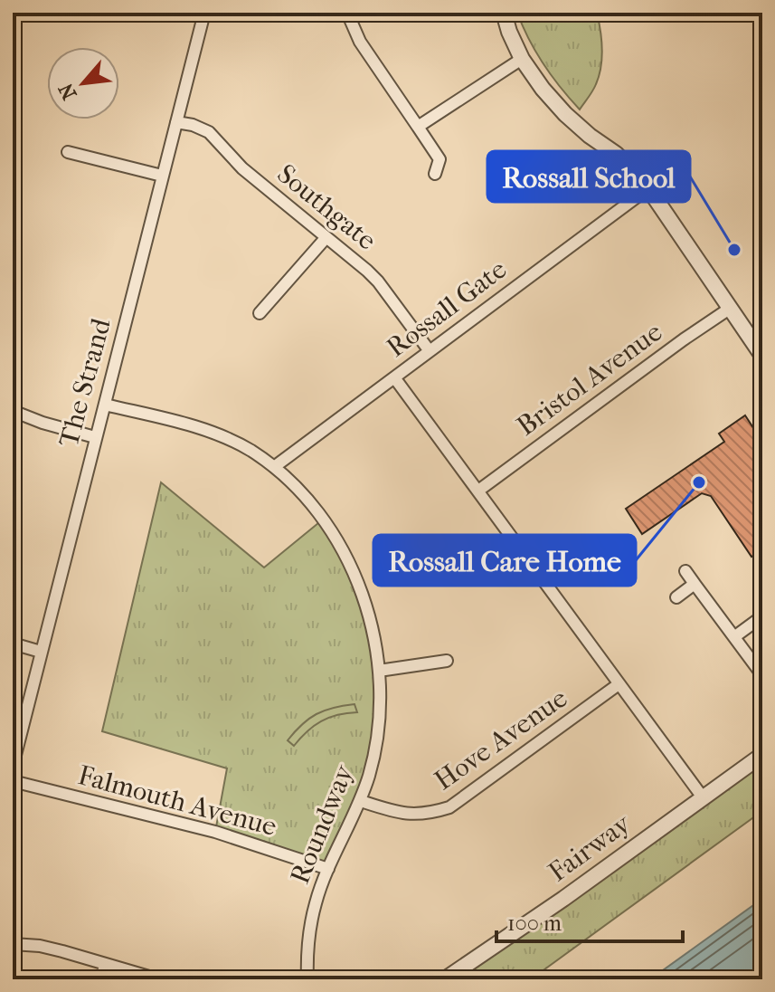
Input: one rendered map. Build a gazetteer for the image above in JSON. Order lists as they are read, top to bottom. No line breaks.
{"streets":{"street":["Southgate","Rossall Gate","Bristol Avenue","The Strand","Hove Avenue","Falmouth Avenue","Roundway","Fairway"]},"crossings":[["Southgate","Rossall Gate"],["Southgate","The Strand"],["Rossall Gate","Roundway"],["The Strand","Roundway"],["Hove Avenue","Roundway"],["Falmouth Avenue","Roundway"]],"places":["Rossall School","Rossall Care Home"],"scale_bar":"100 m","north":"bottom left"}
